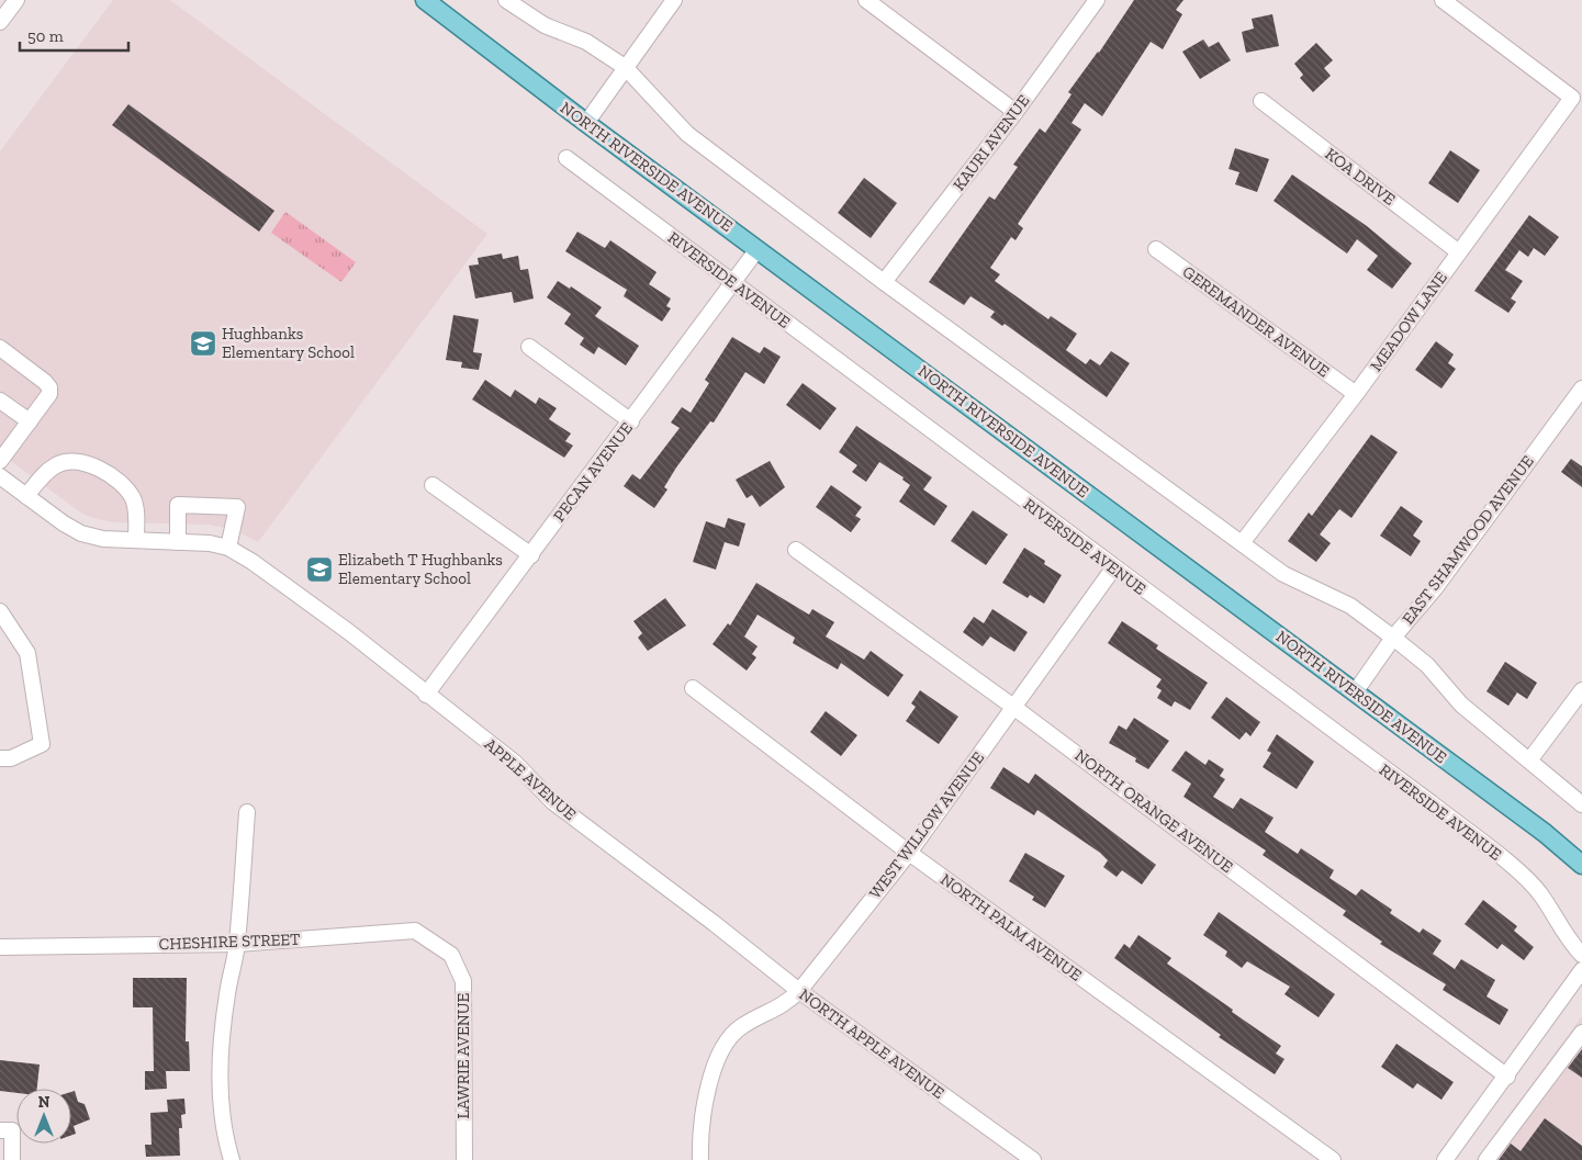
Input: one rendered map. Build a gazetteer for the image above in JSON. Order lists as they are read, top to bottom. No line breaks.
{"streets":{"main road":["NORTH RIVERSIDE AVENUE"],"street":["KAURI AVENUE","KOA DRIVE","RIVERSIDE AVENUE","GEREMANDER AVENUE","MEADOW LANE","PECAN AVENUE","EAST SHAMWOOD AVENUE","APPLE AVENUE","NORTH ORANGE AVENUE","WEST WILLOW AVENUE","NORTH PALM AVENUE","CHESHIRE STREET","NORTH APPLE AVENUE","LAWRIE AVENUE"]},"crossings":[["NORTH RIVERSIDE AVENUE","PECAN AVENUE"],["NORTH RIVERSIDE AVENUE","EAST SHAMWOOD AVENUE"],["KOA DRIVE","MEADOW LANE"],["RIVERSIDE AVENUE","PECAN AVENUE"],["RIVERSIDE AVENUE","WEST WILLOW AVENUE"],["GEREMANDER AVENUE","MEADOW LANE"],["PECAN AVENUE","APPLE AVENUE"],["APPLE AVENUE","NORTH APPLE AVENUE"],["NORTH ORANGE AVENUE","WEST WILLOW AVENUE"],["WEST WILLOW AVENUE","NORTH PALM AVENUE"],["WEST WILLOW AVENUE","NORTH APPLE AVENUE"],["CHESHIRE STREET","LAWRIE AVENUE"]],"places":{"school or university":["Hughbanks Elementary School","Elizabeth T Hughbanks Elementary School"]},"scale_bar":"50 m","north":"top"}
